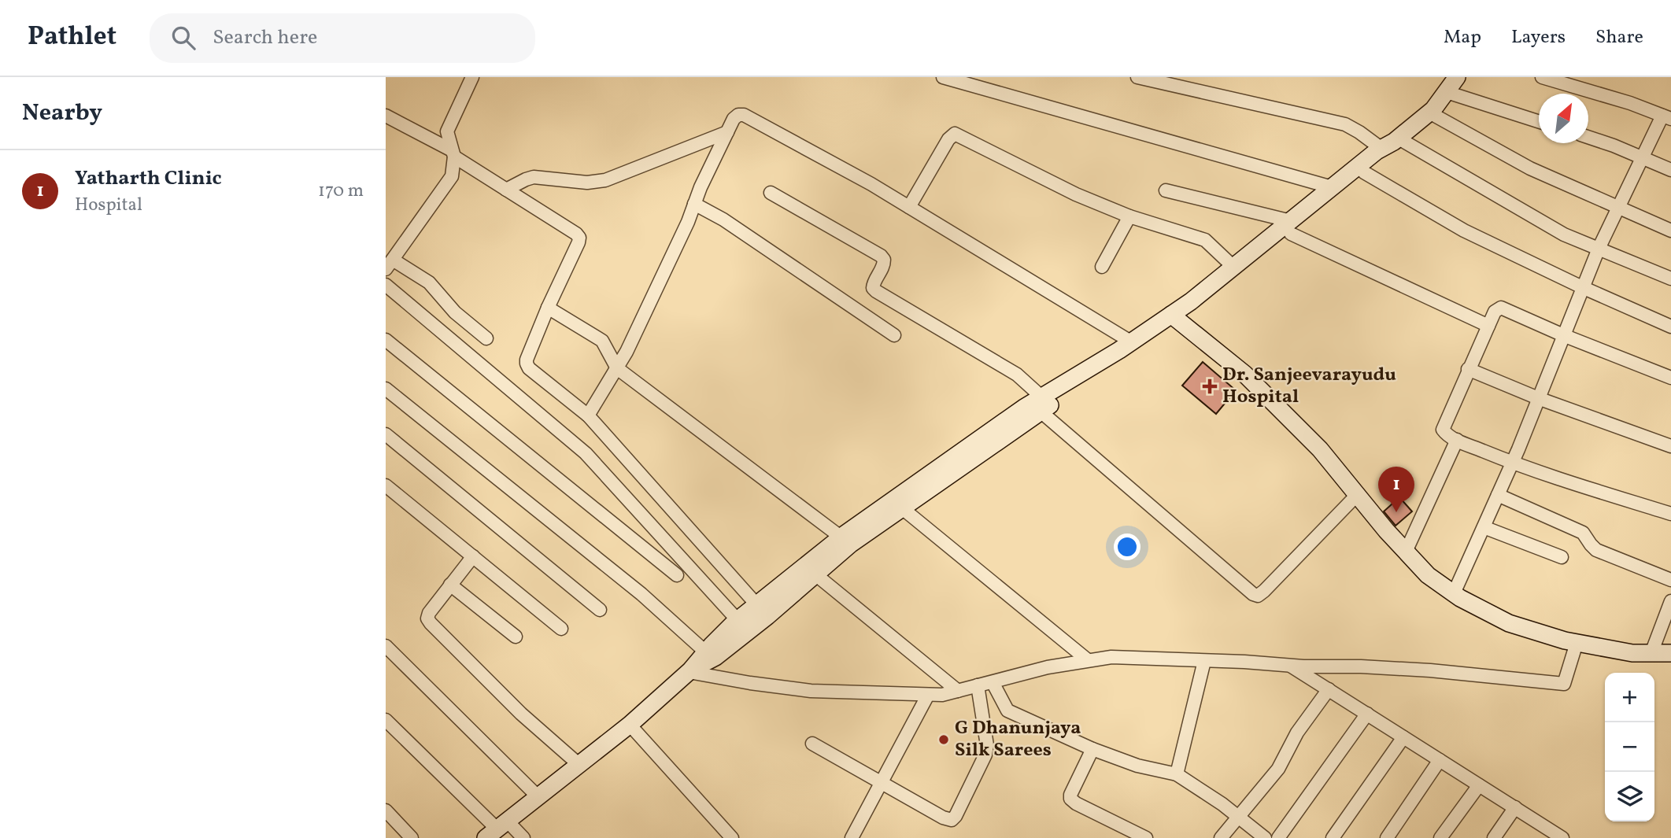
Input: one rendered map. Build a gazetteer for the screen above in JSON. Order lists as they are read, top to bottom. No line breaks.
{"places":{"health":["Dr. Sanjeevarayudu Hospital"],"other":["G Dhanunjaya Silk Sarees"]},"north":"top right","page":{"header":"Pathlet","search":"Search here","nav":["Map","Layers","Share"],"heading":"Nearby","list":[{"mark":"1","name":"Yatharth Clinic","note":"Hospital","value":"170 m"}],"pins":"1","map_buttons":["+","−"]}}
